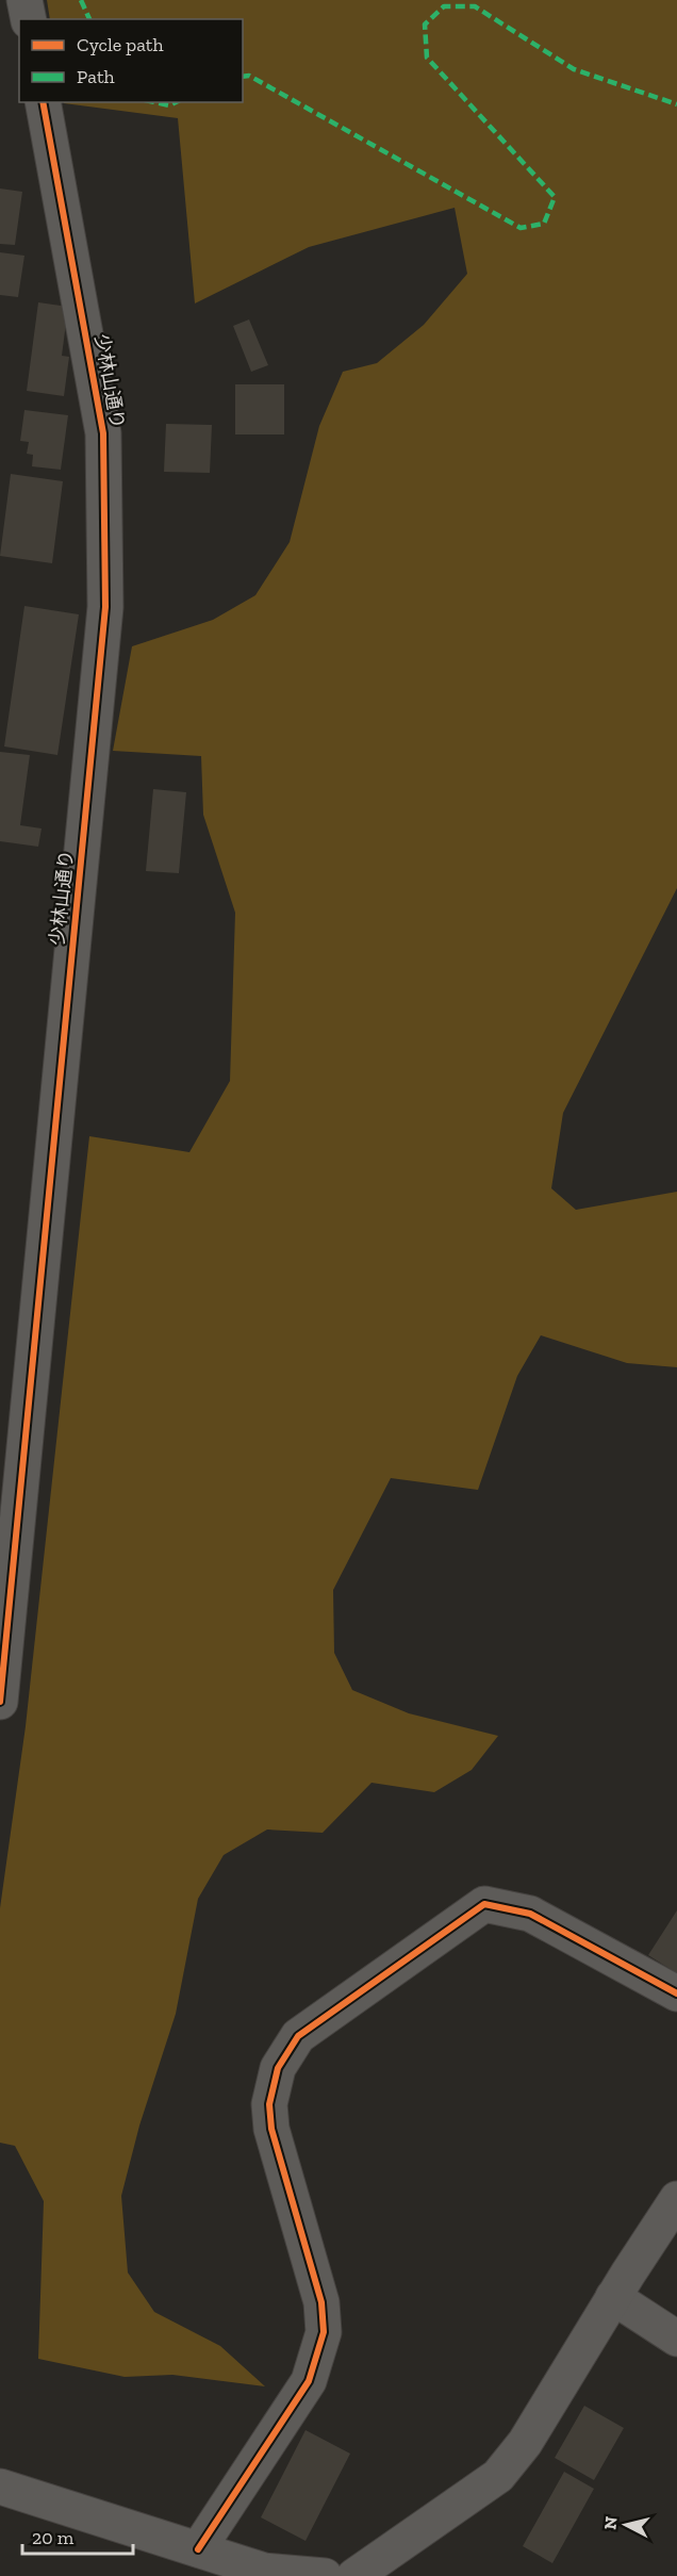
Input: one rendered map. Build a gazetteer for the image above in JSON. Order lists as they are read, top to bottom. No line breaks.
{"streets":{"street":["少林山通り"]},"legend":["Cycle path","Path"],"scale_bar":"20 m","north":"left"}
